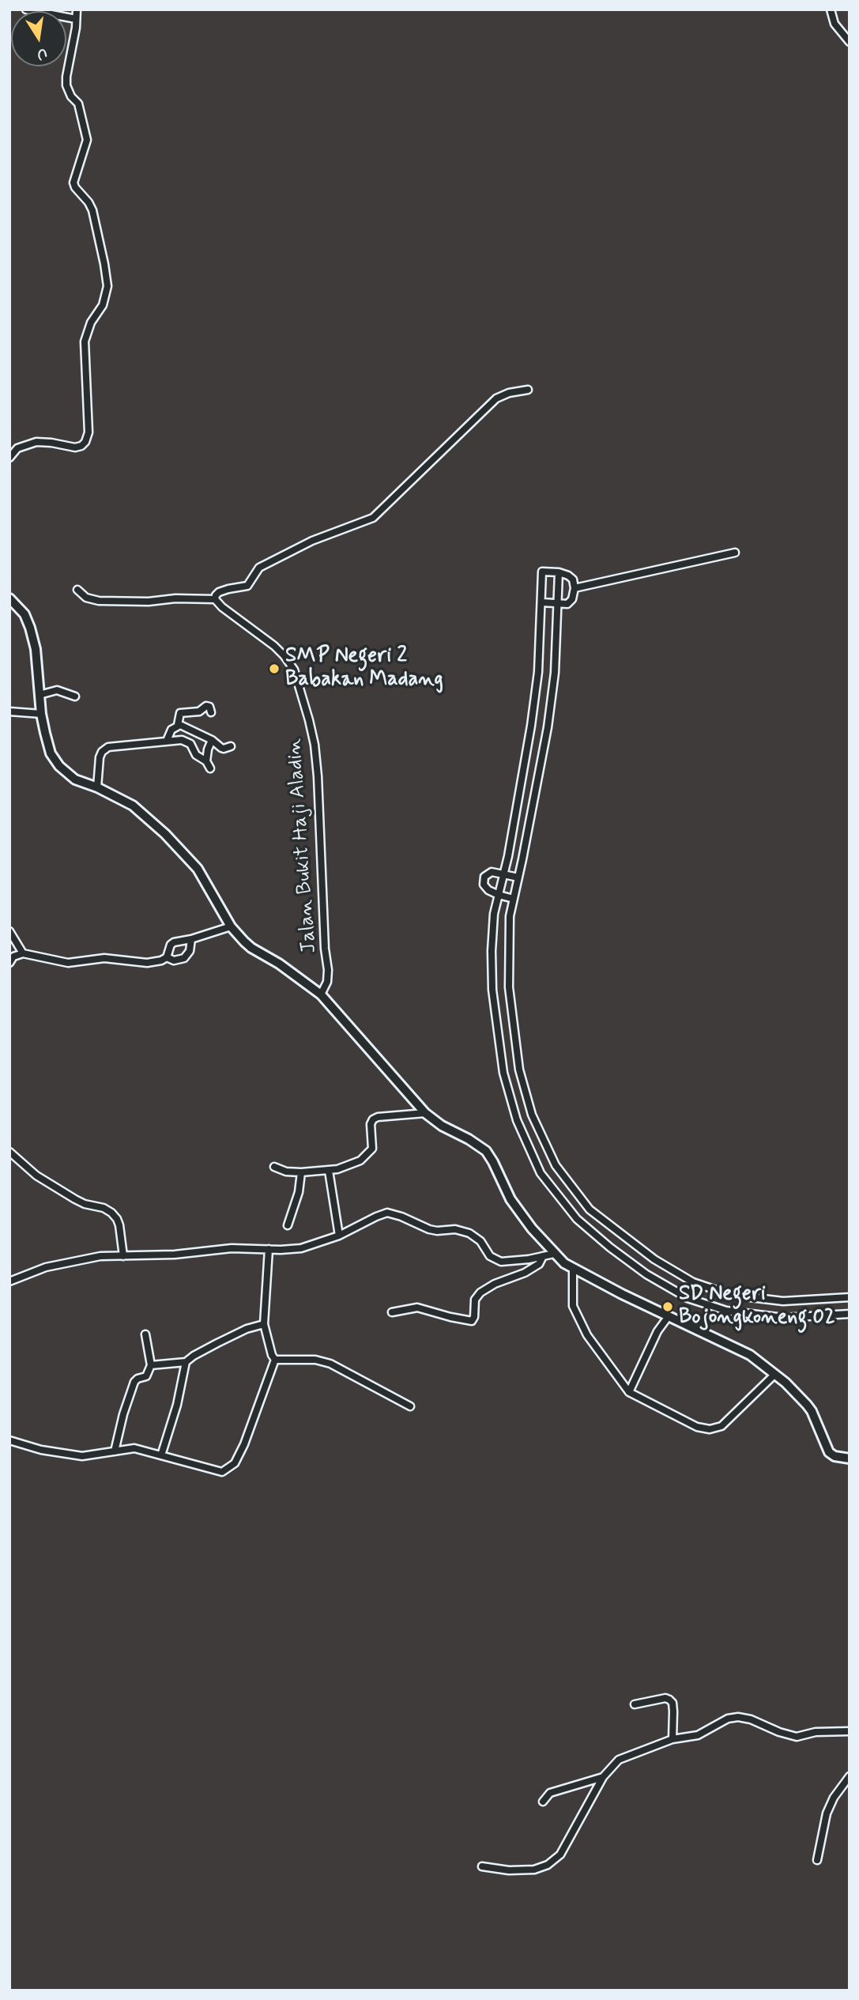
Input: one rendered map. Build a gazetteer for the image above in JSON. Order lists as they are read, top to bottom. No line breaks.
{"streets":{"street":["Jalan Bukit Haji Aladin"]},"places":["SMP Negeri 2 Babakan Madang","SD Negeri Bojongkoneng 02"],"north":"bottom"}
